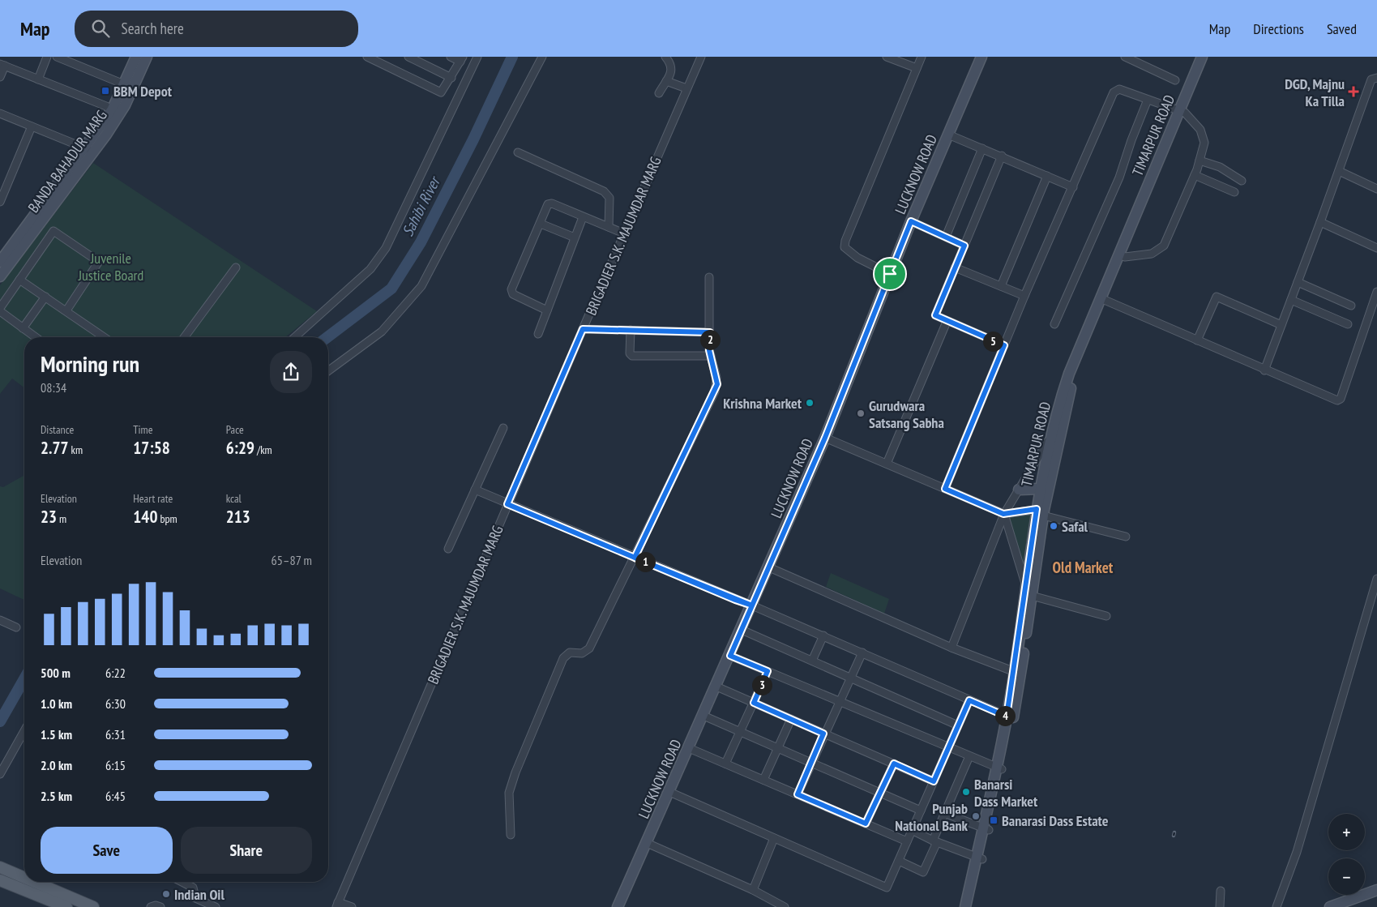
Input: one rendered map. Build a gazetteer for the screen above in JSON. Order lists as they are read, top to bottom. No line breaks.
{"streets":{"street":["TIMARPUR ROAD","BANDA BAHADUR MARG","LUCKNOW ROAD","BRIGADIER S.K. MAJUMDAR MARG"]},"districts":["Old Market"],"water":["Sahibi River"],"parks":["Juvenile Justice Board"],"places":{"transit":["BBM Depot","Banarasi Dass Estate"],"health":["DGD, Majnu Ka Tilla"],"other":["Krishna Market","Gurudwara Satsang Sabha","Safal","Banarsi Dass Market","Punjab National Bank","Indian Oil"]},"page":{"header":"Map","search":"Search here","nav":["Map","Directions","Saved"],"pins":["2","5","1","3","4"],"heading":["Morning run","08:34"],"stats":[["Distance","2.77 km"],["Time","17:58"],["Pace","6:29 /km"],["Elevation","23 m"],["Heart rate","140 bpm"],["kcal","213"]],"chart":["Elevation","65–87 m"],"list":[{"name":"500 m","note":"6:22"},{"name":"1.0 km","note":"6:30"},{"name":"1.5 km","note":"6:31"},{"name":"2.0 km","note":"6:15"},{"name":"2.5 km","note":"6:45"}],"map_buttons":["+","−"],"buttons":["Save","Share"]}}
